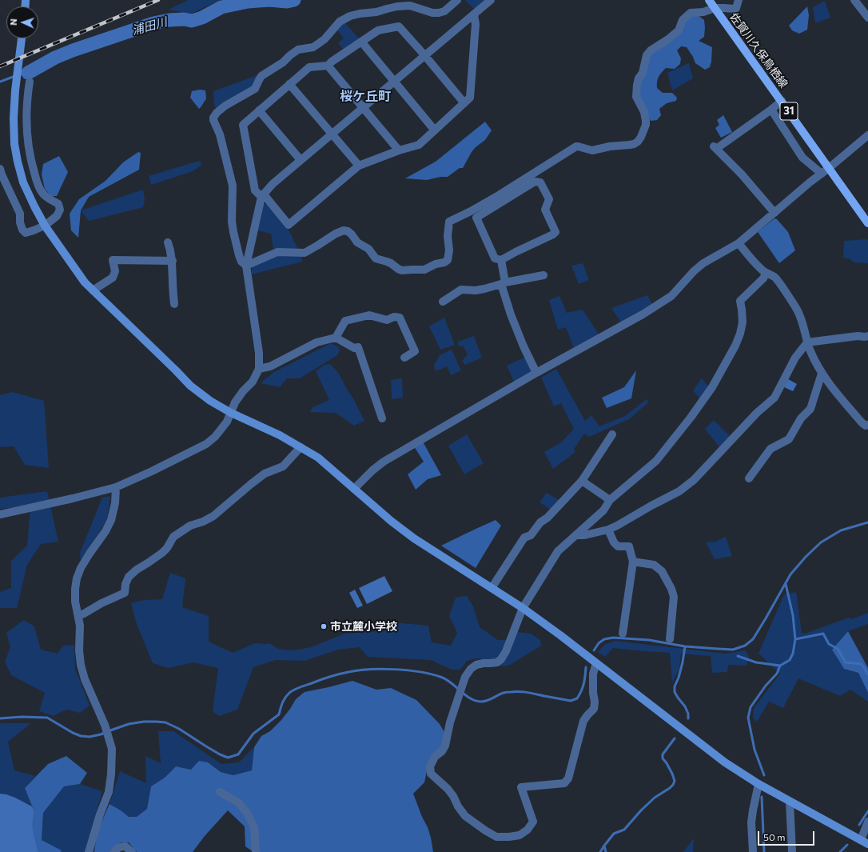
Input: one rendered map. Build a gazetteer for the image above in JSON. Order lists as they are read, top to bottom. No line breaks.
{"streets":{"main road":["佐賀川久保鳥栖線","31"]},"districts":["桜ケ丘町"],"water":["浦田川"],"places":["市立麓小学校"],"scale_bar":"50 m","north":"left"}
